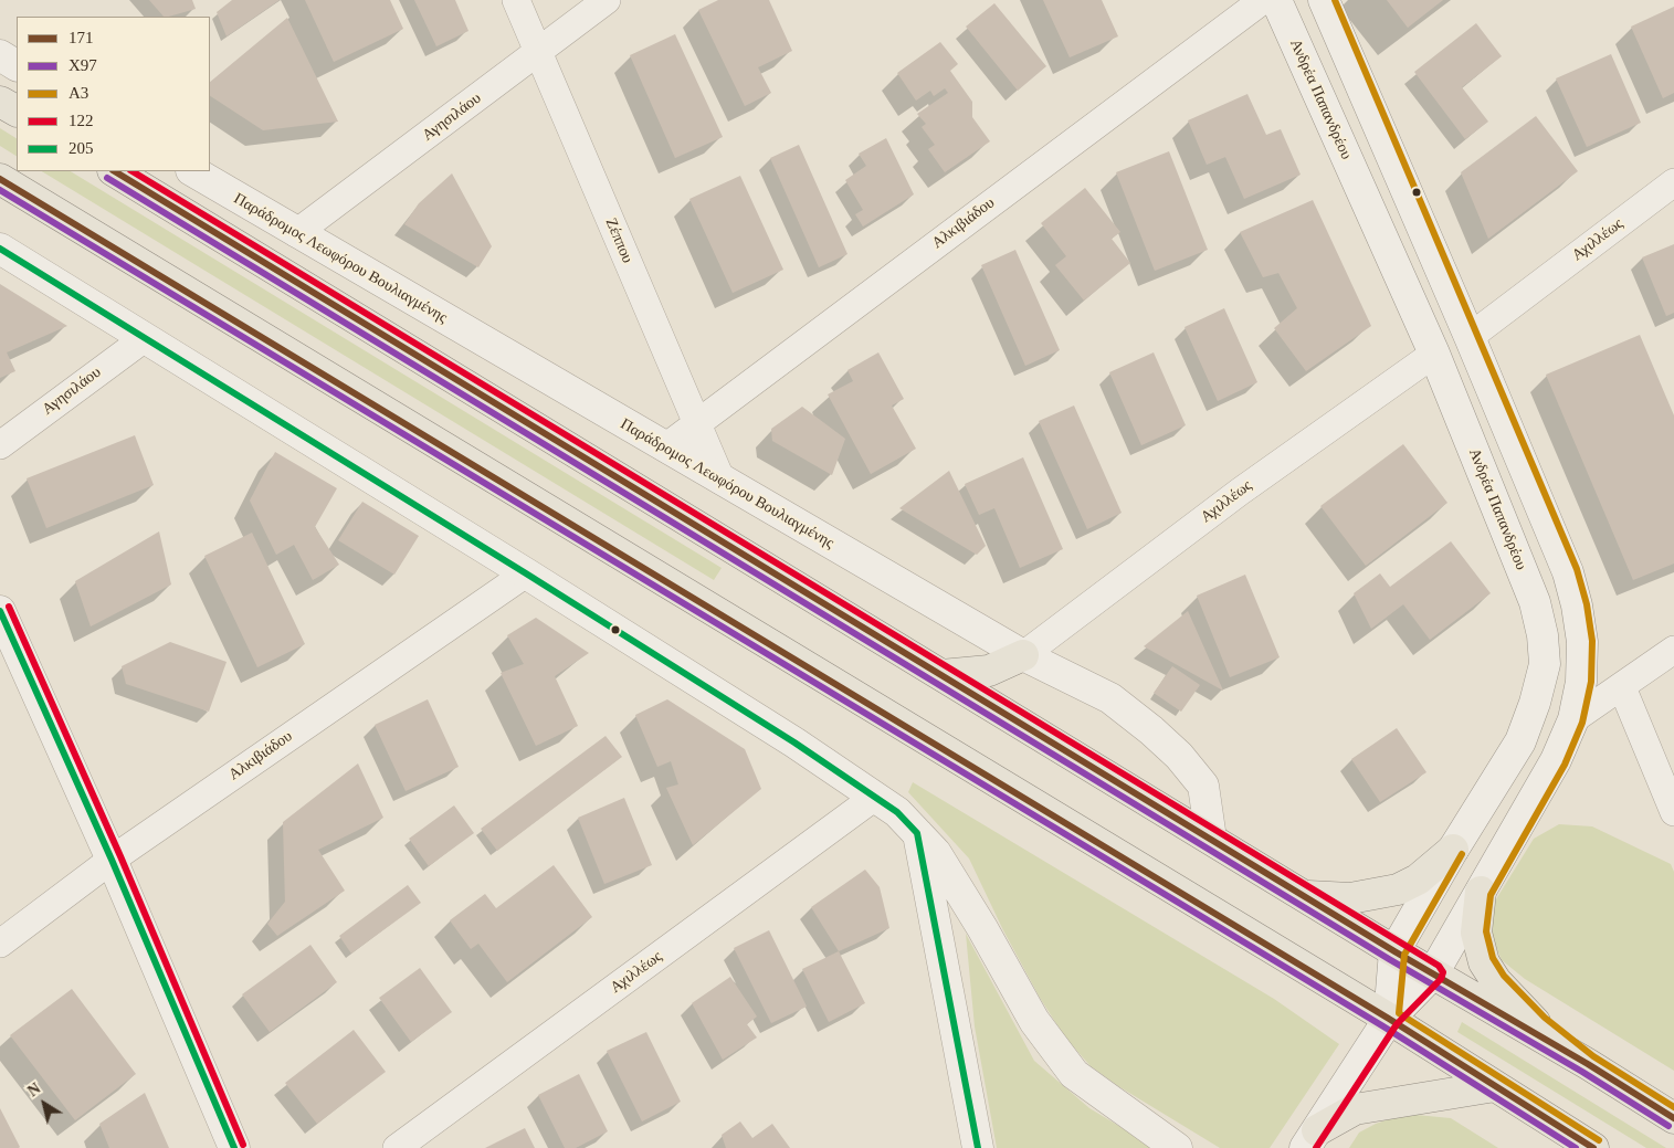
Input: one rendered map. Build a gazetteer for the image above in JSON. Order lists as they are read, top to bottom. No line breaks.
{"streets":{"street":["Ανδρέα Παπανδρέου","Αγησιλάου","Αλκιβιάδου","Αχιλλέως","Ζέππου","Παράδρομος Λεωφόρου Βουλιαγμένης"]},"crossings":[["Ανδρέα Παπανδρέου","Αχιλλέως"],["Αγησιλάου","Ζέππου"],["Αγησιλάου","Παράδρομος Λεωφόρου Βουλιαγμένης"],["Αλκιβιάδου","Ζέππου"],["Αλκιβιάδου","Παράδρομος Λεωφόρου Βουλιαγμένης"],["Αχιλλέως","Παράδρομος Λεωφόρου Βουλιαγμένης"],["Ζέππου","Παράδρομος Λεωφόρου Βουλιαγμένης"]],"lines":["transit line Α3","transit line 171","transit line 122","transit line X97","transit line 205"],"legend":["171","X97","Α3","122","205"],"north":"top left"}
